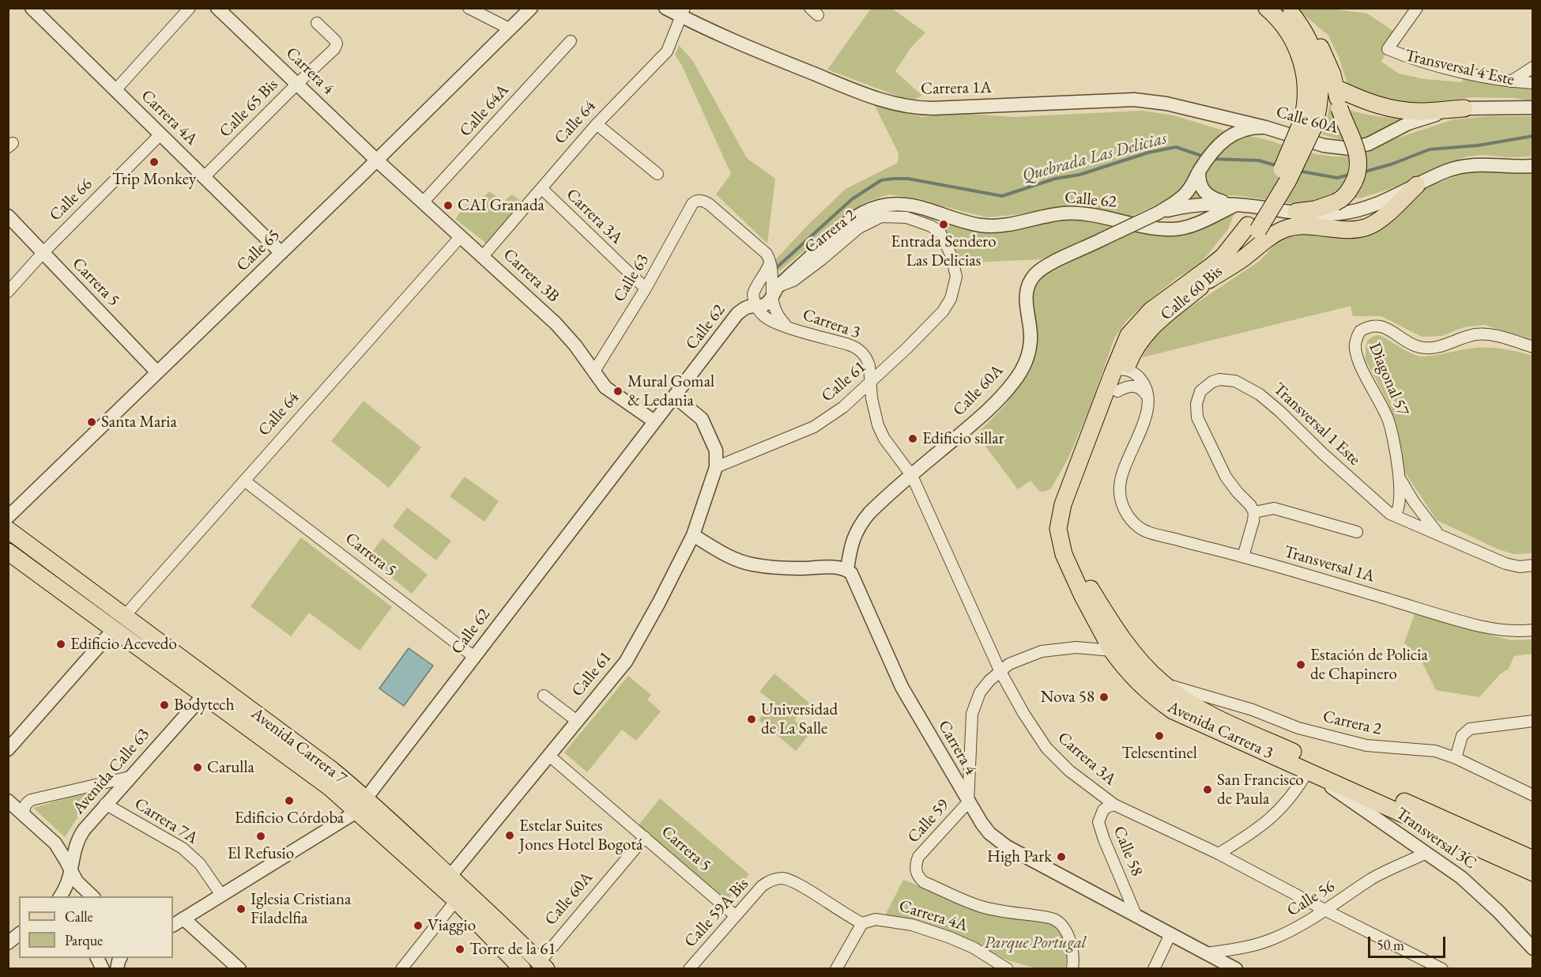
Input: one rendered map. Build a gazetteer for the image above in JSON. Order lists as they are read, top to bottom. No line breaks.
{"streets":{"main road":["Calle 60 Bis","Avenida Carrera 3","Avenida Carrera 7"],"street":["Transversal 4 Este","Carrera 4","Carrera 1A","Calle 65 Bis","Calle 64A","Carrera 4A","Calle 60A","Calle 64","Calle 66","Calle 62","Carrera 3A","Carrera 2","Calle 65","Carrera 3B","Calle 63","Carrera 5","Carrera 3","Diagonal 57","Calle 61","Transversal 1 Este","Transversal 1A","Avenida Calle 63","Carrera 7A","Calle 59","Transversal 3C","Calle 58","Calle 56","Calle 59A Bis"]},"crossings":[["Carrera 4","Calle 65 Bis"],["Carrera 4","Calle 60A"],["Carrera 4","Calle 65"],["Carrera 4","Carrera 3B"],["Carrera 4","Calle 59"],["Carrera 4","Calle 58"],["Carrera 4","Calle 56"],["Carrera 1A","Calle 60A"],["Carrera 1A","Calle 64"],["Calle 65 Bis","Carrera 4A"],["Calle 64A","Carrera 3B"],["Carrera 4A","Calle 66"],["Carrera 4A","Calle 65"],["Carrera 4A","Calle 59A Bis"],["Calle 60A","Calle 62"],["Calle 60A","Carrera 3A"],["Calle 60A","Carrera 5"],["Calle 60A","Avenida Carrera 7"],["Calle 64","Carrera 3A"],["Calle 64","Carrera 3B"],["Calle 64","Carrera 5"],["Calle 64","Avenida Carrera 7"],["Calle 66","Carrera 5"],["Calle 62","Carrera 2"],["Calle 62","Carrera 3B"],["Calle 62","Carrera 5"],["Calle 62","Carrera 3"],["Calle 62","Calle 61"],["Calle 62","Avenida Carrera 7"],["Calle 62","Carrera 7A"],["Carrera 3A","Calle 63"],["Carrera 3A","Carrera 3"],["Carrera 3A","Calle 61"],["Carrera 3A","Calle 59"],["Carrera 3A","Calle 58"],["Carrera 3A","Calle 56"],["Carrera 2","Calle 61"],["Carrera 2","Avenida Carrera 3"],["Calle 65","Carrera 3B"],["Calle 65","Carrera 5"],["Carrera 3B","Calle 63"],["Calle 63","Carrera 3"],["Carrera 5","Calle 61"],["Carrera 5","Calle 59A Bis"],["Calle 60 Bis","Avenida Carrera 3"],["Carrera 3","Calle 61"],["Diagonal 57","Transversal 1 Este"],["Calle 61","Avenida Carrera 7"],["Avenida Carrera 3","Calle 59"],["Avenida Carrera 3","Transversal 3C"],["Avenida Carrera 7","Avenida Calle 63"],["Avenida Calle 63","Carrera 7A"],["Transversal 3C","Calle 56"]],"water":["Quebrada Las Delicias"],"parks":["Parque Portugal"],"places":["Trip Monkey","CAI Granada","Entrada Sendero Las Delicias","Mural Gomal & Ledania","Santa Maria","Edificio sillar","Edificio Acevedo","Estación de Policia de Chapinero","Nova 58","Bodytech","Universidad de La Salle","Telesentinel","Carulla","San Francisco de Paula","Edificio Córdoba","Estelar Suites Jones Hotel Bogotá","El Refusio","High Park","Iglesia Cristiana Filadelfia","Viaggio","Torre de la 61"],"legend":["Calle","Parque"],"scale_bar":"50 m"}
